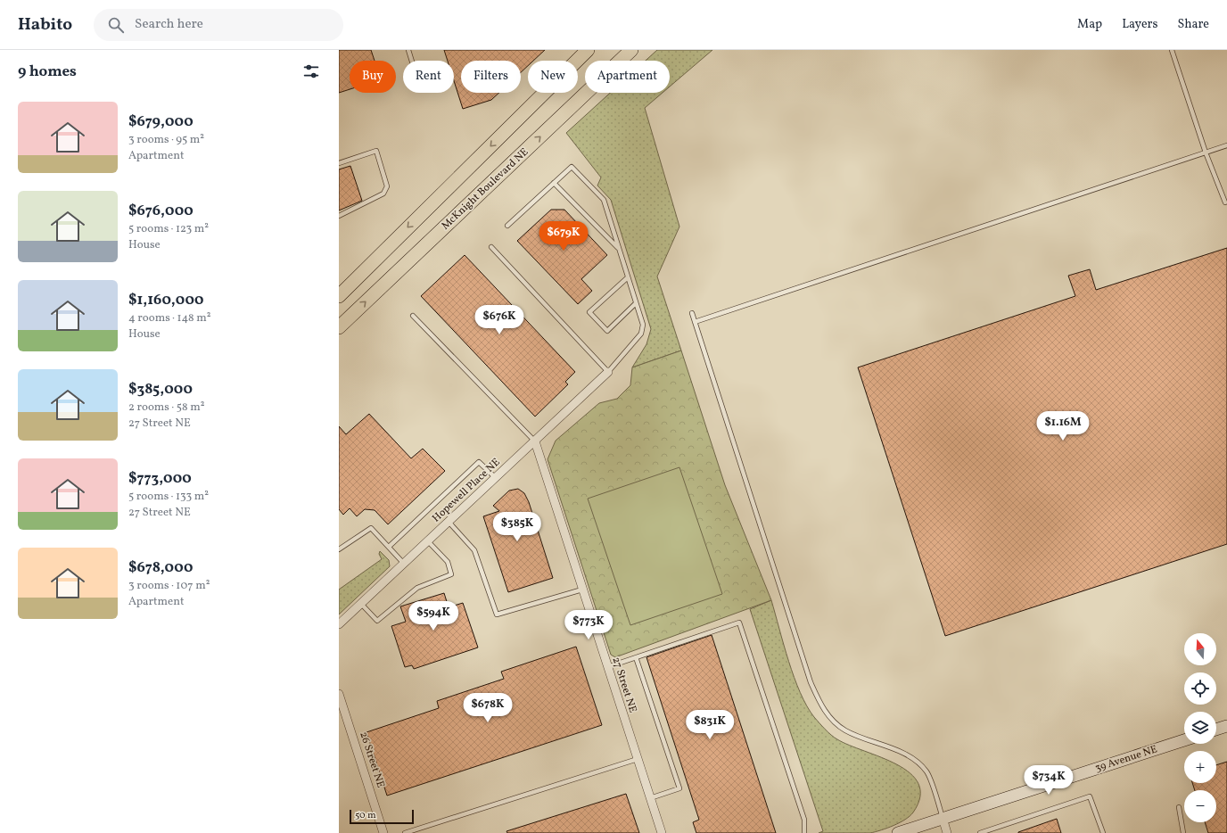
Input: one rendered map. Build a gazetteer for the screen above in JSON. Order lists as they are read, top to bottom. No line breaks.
{"streets":{"main road":["McKnight Boulevard NE"],"street":["Hopewell Place NE","27 Street NE","39 Avenue NE","26 Street NE"]},"crossings":[["Hopewell Place NE","27 Street NE"]],"scale_bar":"50 m","north":"top","page":{"header":"Habito","search":"Search here","nav":["Map","Layers","Share"],"heading":"9 homes","chip":["Buy","Rent","Filters","New","Apartment"],"list":[{"name":"$679,000","note":"3 rooms · 95 m² · Apartment"},{"name":"$676,000","note":"5 rooms · 123 m² · House"},{"name":"$1,160,000","note":"4 rooms · 148 m² · House"},{"name":"$385,000","note":"2 rooms · 58 m² · 27 Street NE"},{"name":"$773,000","note":"5 rooms · 133 m² · 27 Street NE"},{"name":"$678,000","note":"3 rooms · 107 m² · Apartment"}],"price":["$679K","$676K","$1.16M","$385K","$594K","$773K","$678K","$831K","$734K"],"map_buttons":["+","−"],"scale":"50 m"}}
